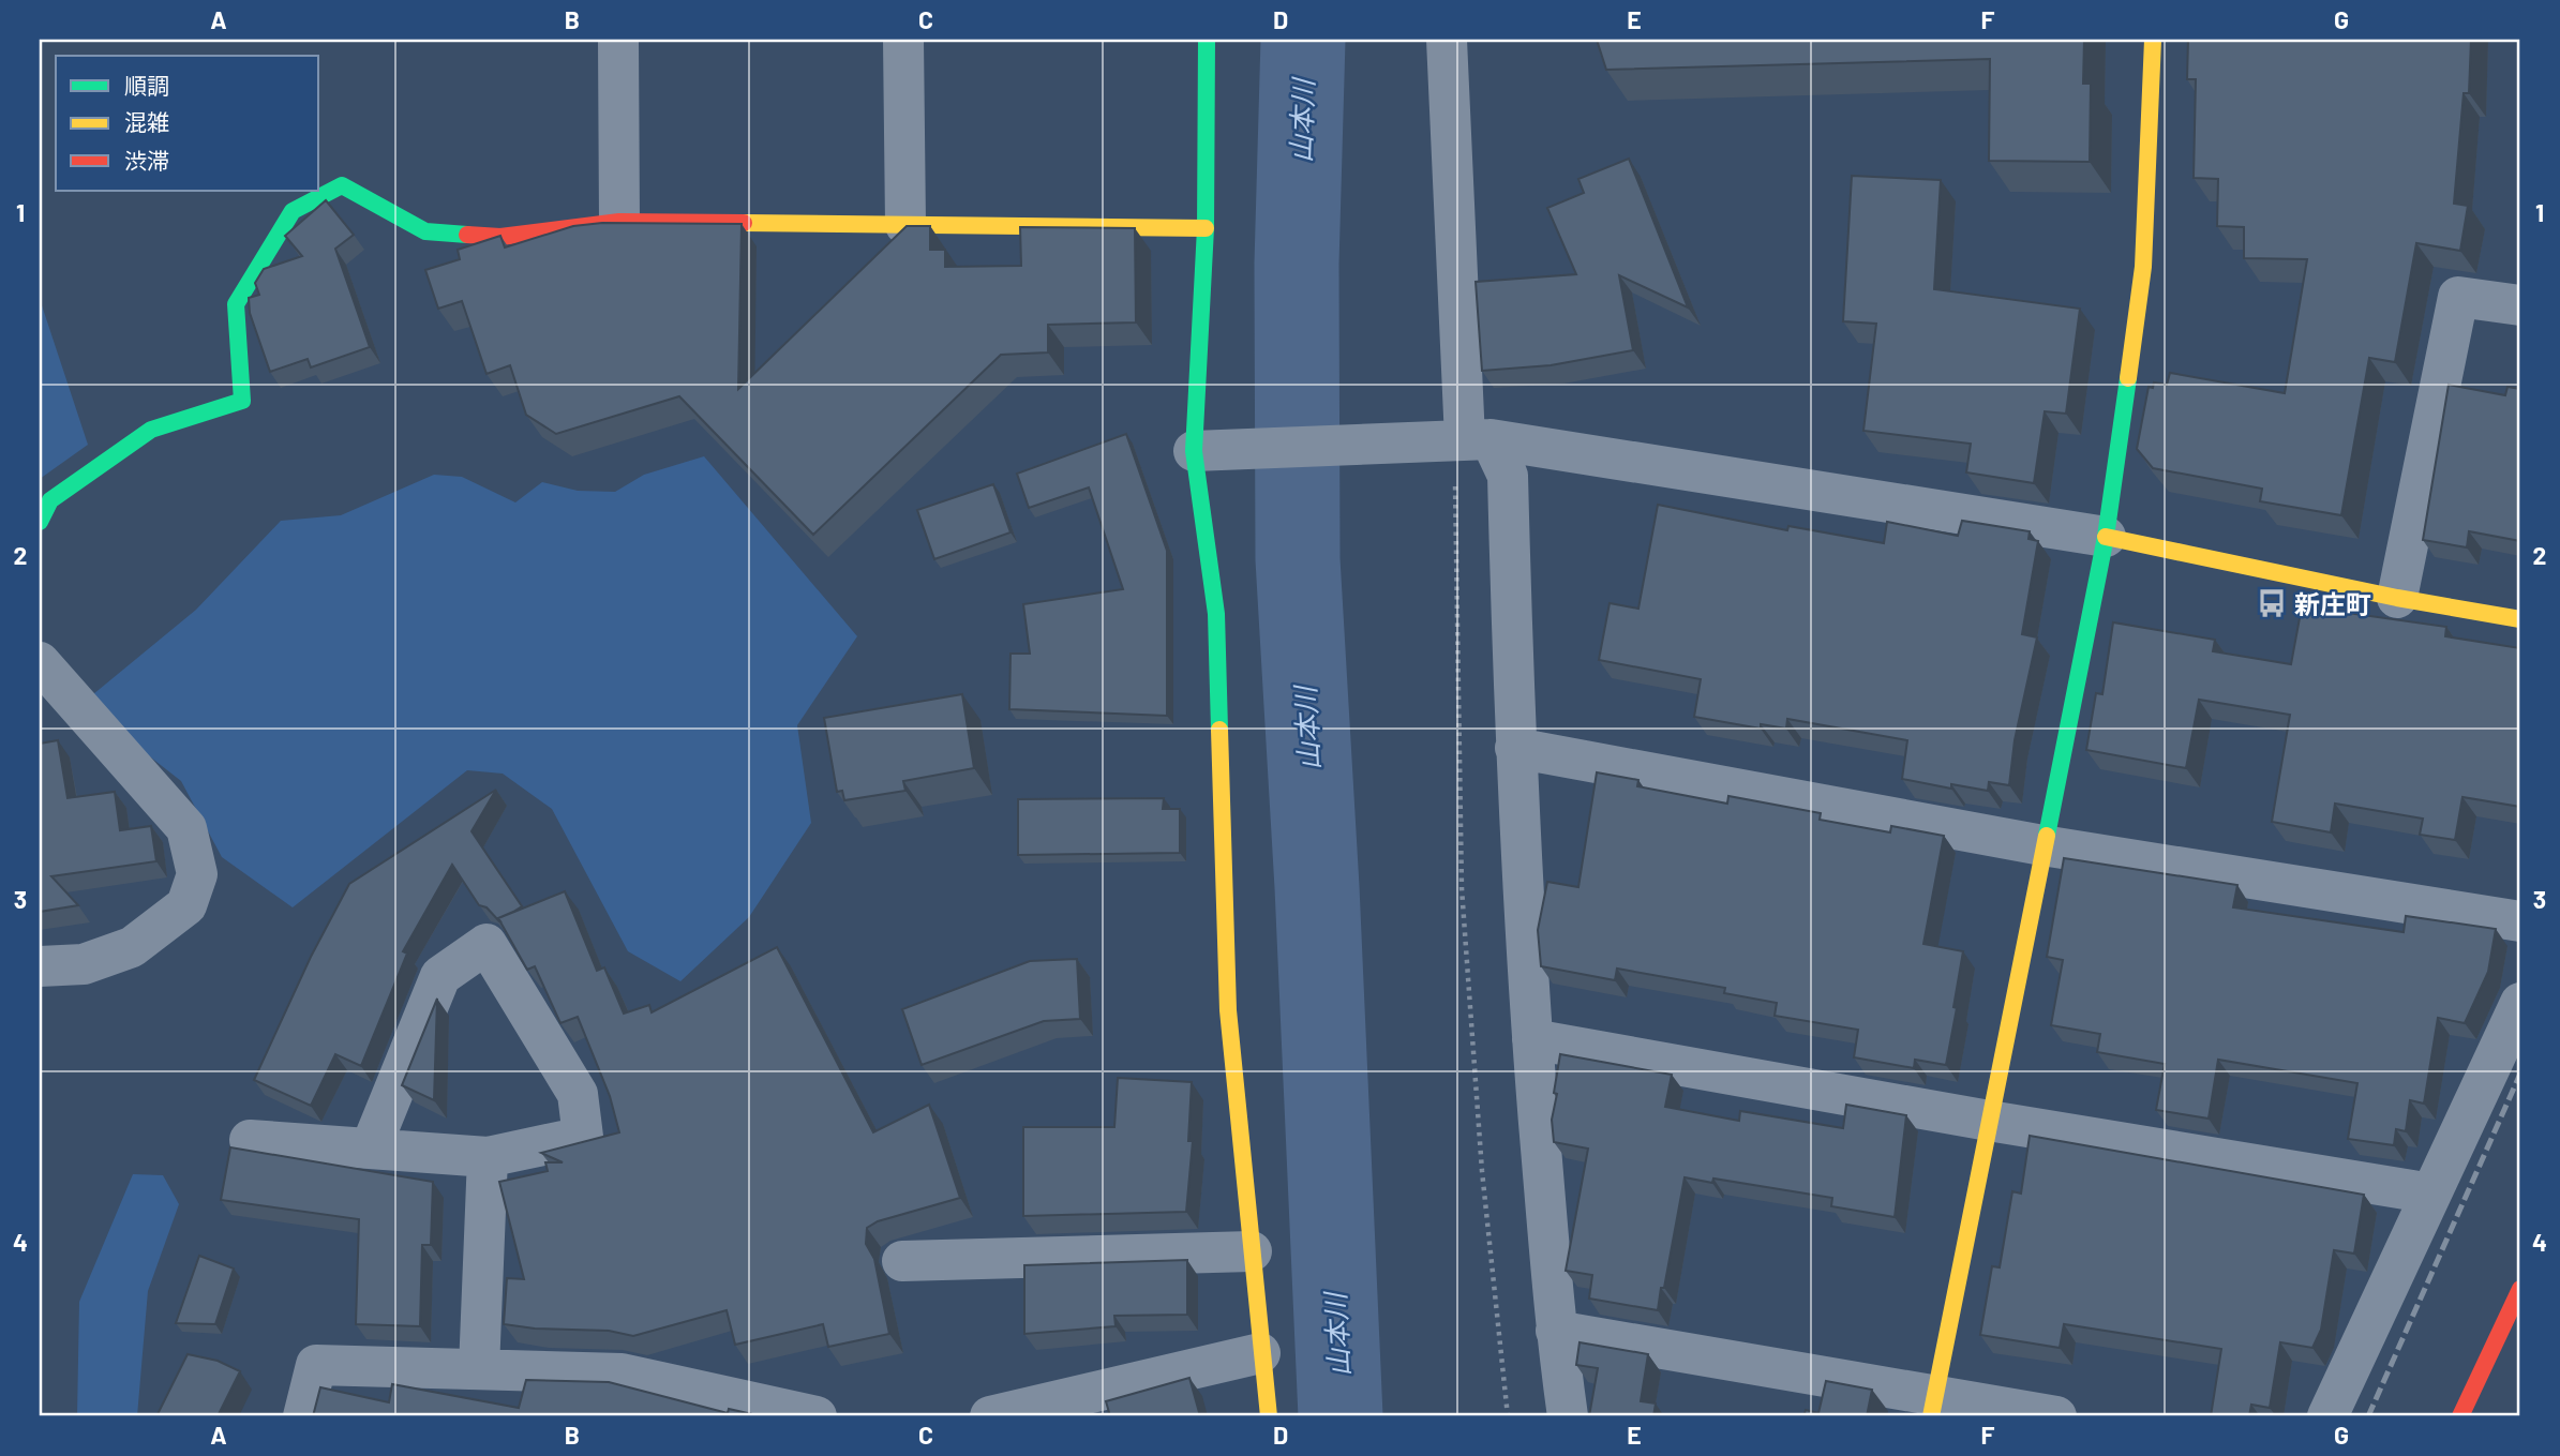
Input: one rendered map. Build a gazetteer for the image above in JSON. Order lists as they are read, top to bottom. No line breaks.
{"water":["山本川"],"places":{"bus stop":["新庄町"]},"legend":["順調","混雑","渋滞"],"grid":{"columns":["A","B","C","D","E","F","G"],"rows":["1","2","3","4"]}}
